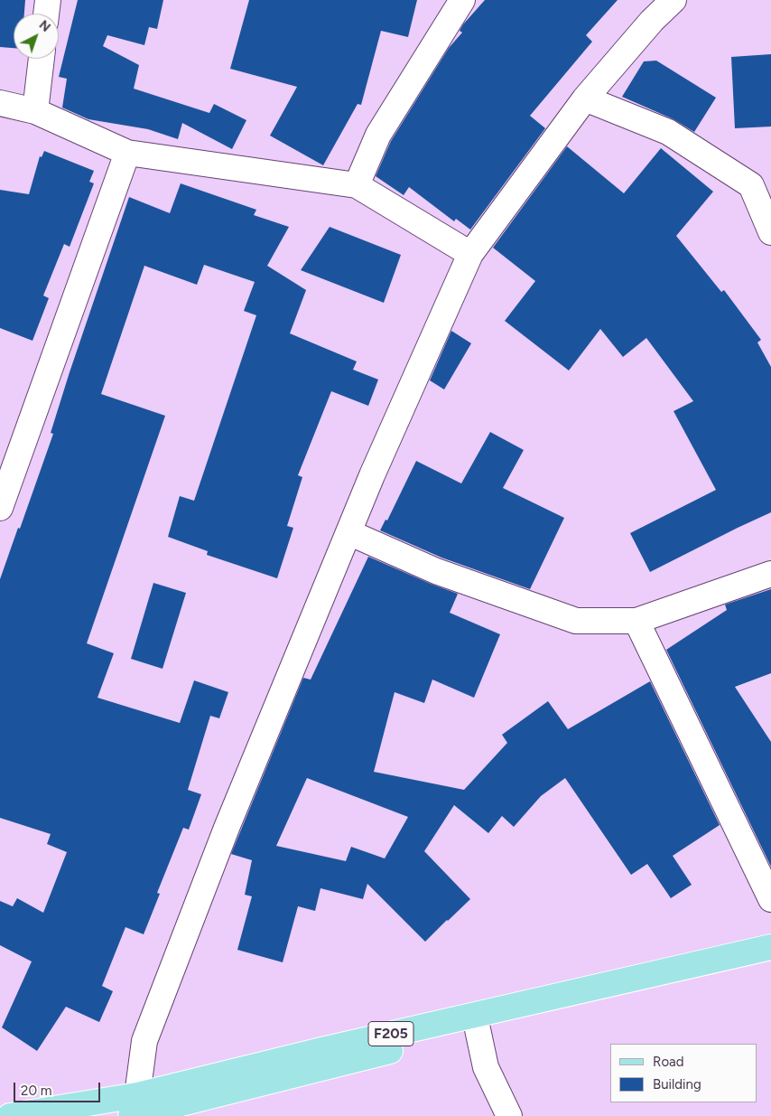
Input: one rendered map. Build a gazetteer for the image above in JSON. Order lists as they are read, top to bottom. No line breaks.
{"streets":{"main road":["F205"]},"legend":["Road","Building"],"scale_bar":"20 m","north":"top right"}
